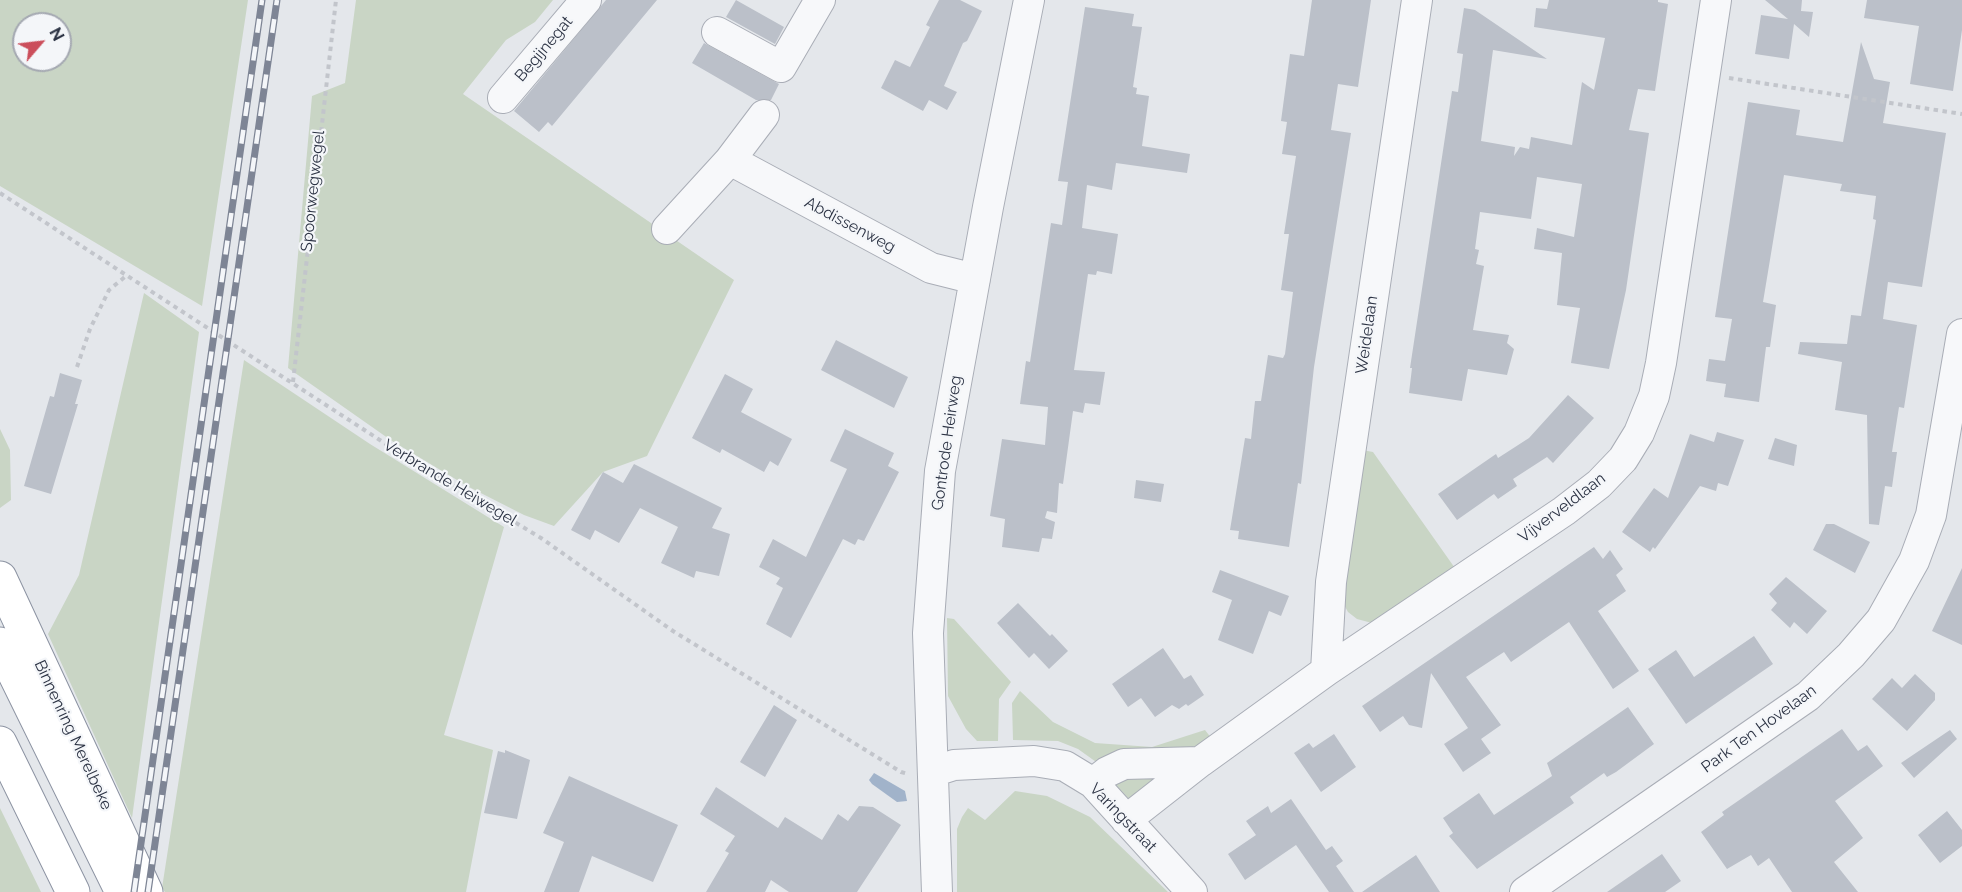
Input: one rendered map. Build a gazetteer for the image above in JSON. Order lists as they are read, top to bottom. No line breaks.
{"streets":{"highway":["Binnenring Merelbeke"],"street":["Begijnegat","Abdissenweg","Weidelaan","Gontrode Heirweg","Vijverveldlaan","Park Ten Hovelaan","Varingstraat"],"path":["Spoorwegwegel","Verbrande Heiwegel"]},"crossings":[["Spoorwegwegel","Verbrande Heiwegel"],["Abdissenweg","Gontrode Heirweg"],["Weidelaan","Vijverveldlaan"],["Gontrode Heirweg","Varingstraat"],["Vijverveldlaan","Varingstraat"]],"north":"top right"}
